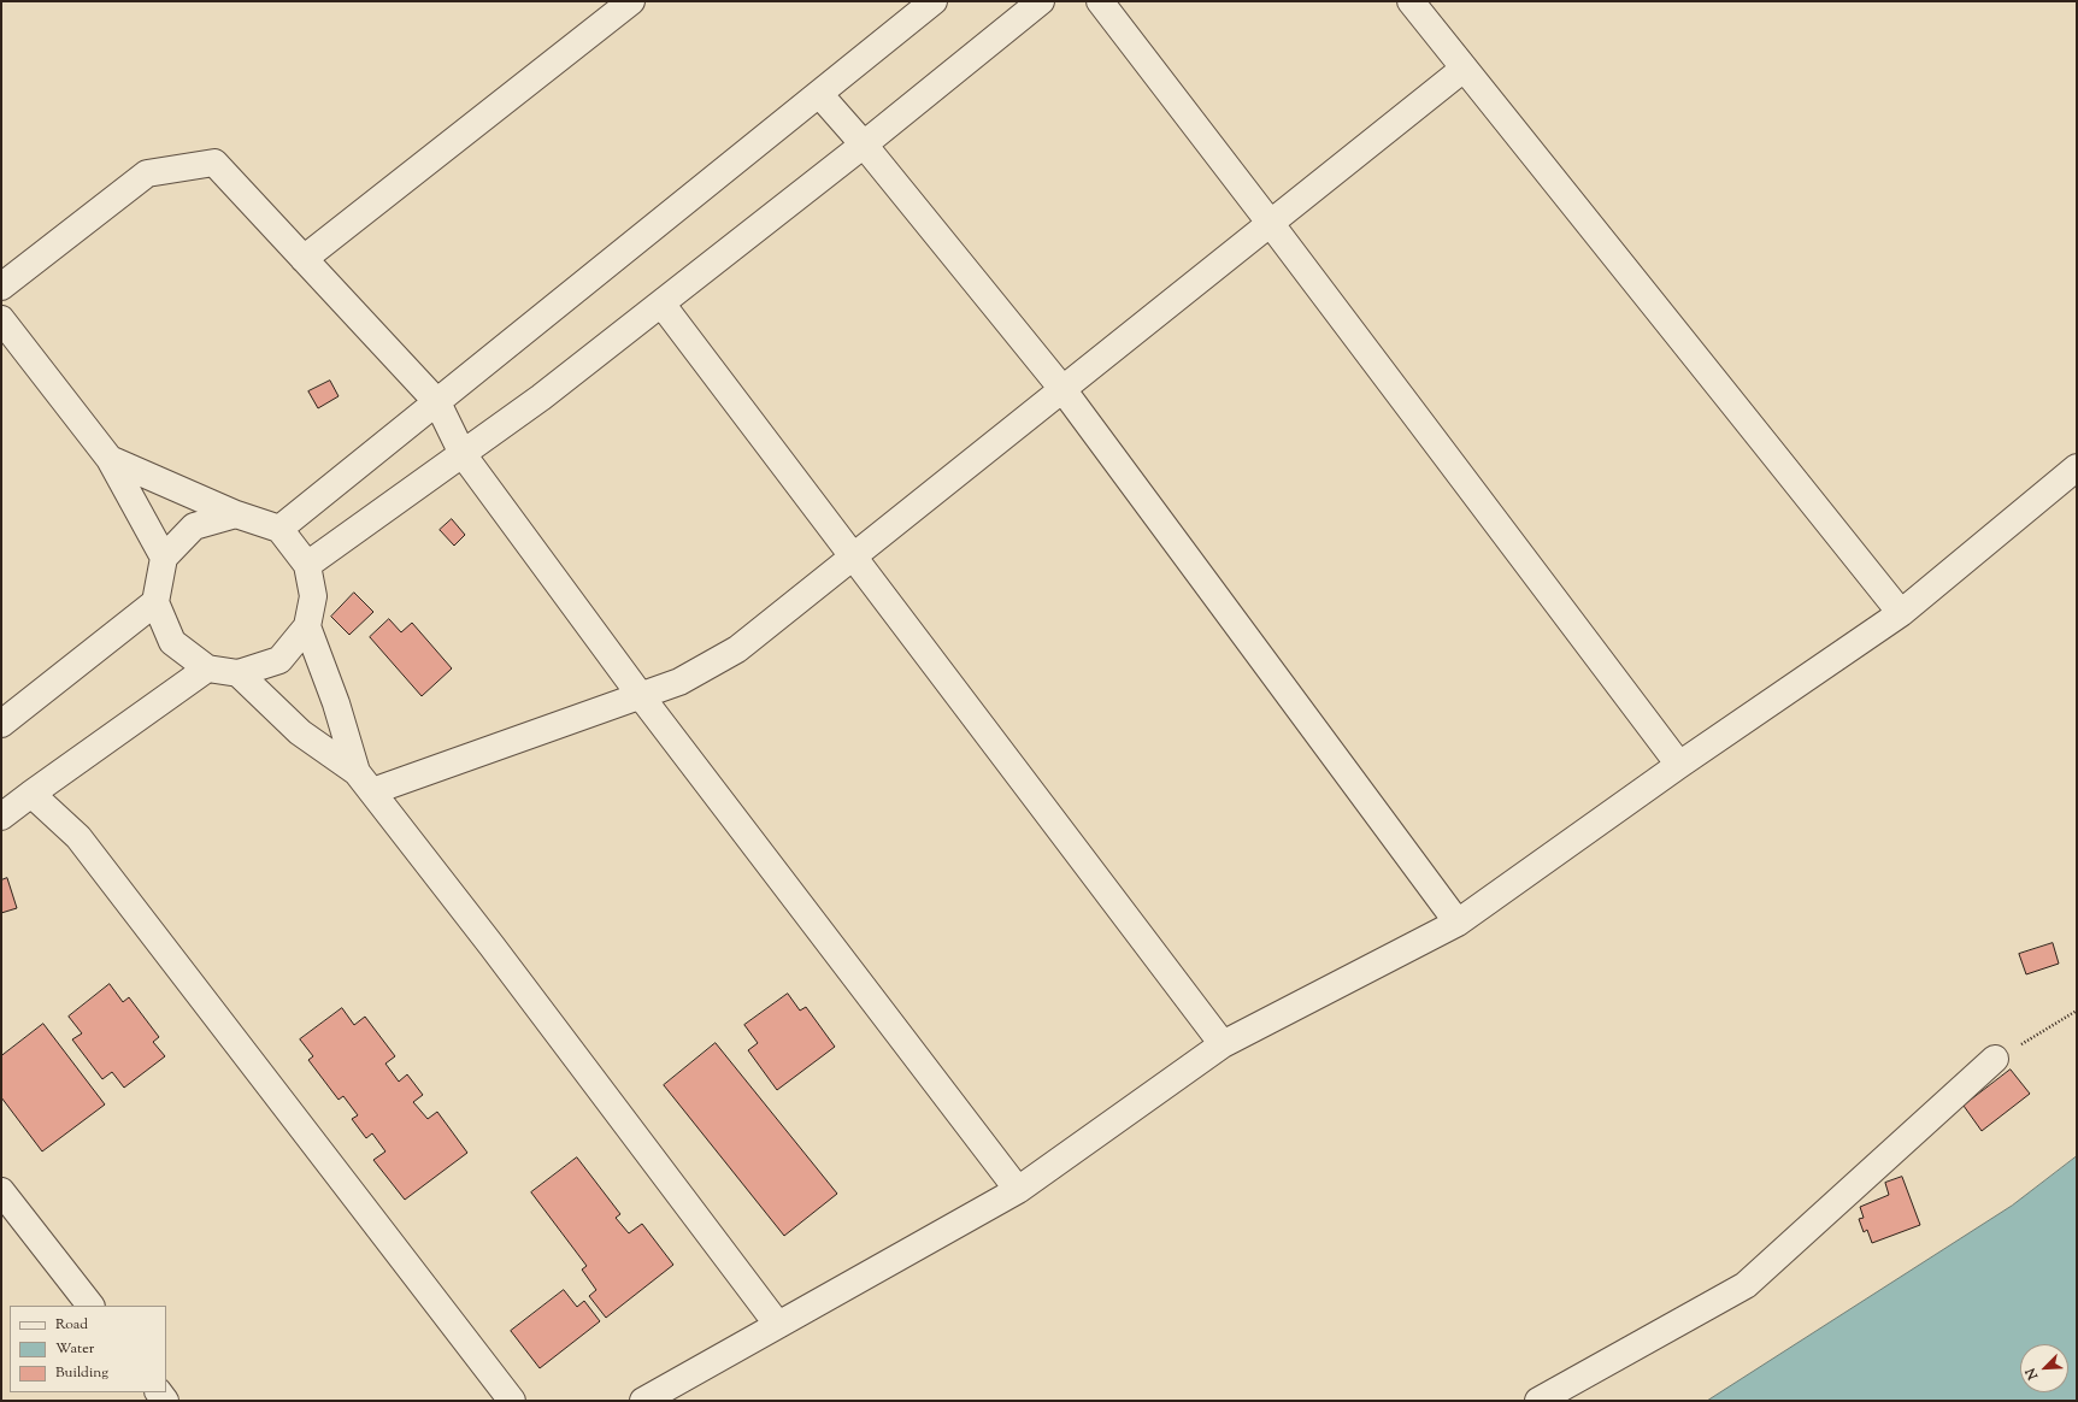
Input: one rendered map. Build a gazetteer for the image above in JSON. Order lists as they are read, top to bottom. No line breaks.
{"legend":["Road","Water","Building"],"north":"bottom left"}
